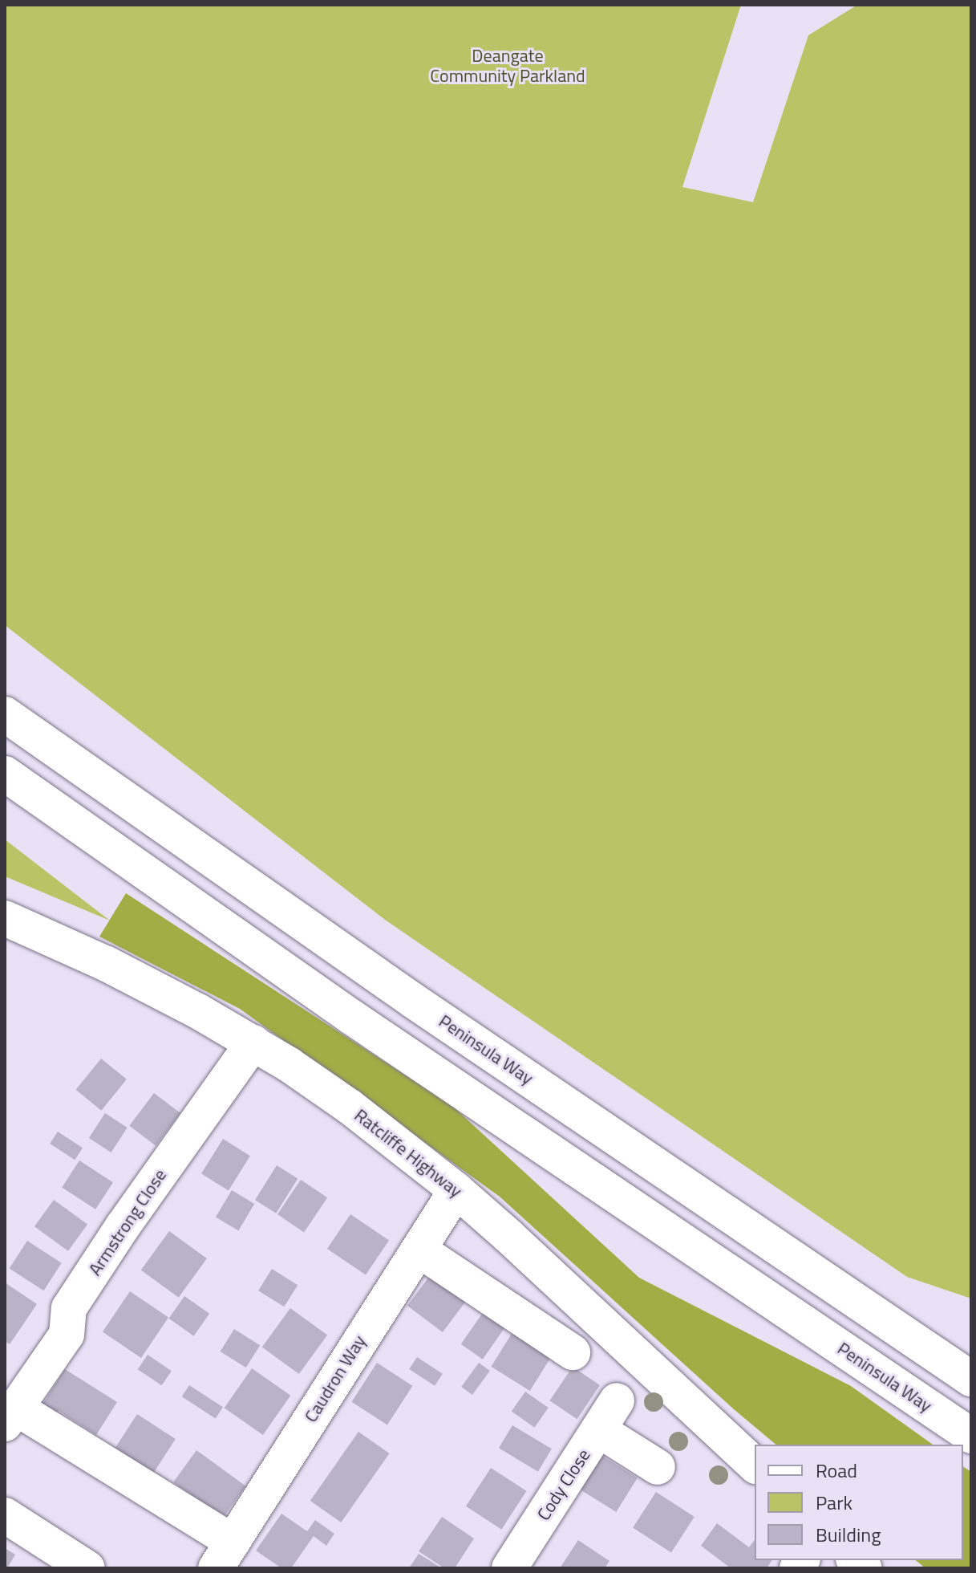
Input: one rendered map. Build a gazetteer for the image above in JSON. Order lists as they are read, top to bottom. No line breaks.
{"streets":{"main road":["Peninsula Way","Ratcliffe Highway","Armstrong Close","Caudron Way","Cody Close"]},"crossings":[["Ratcliffe Highway","Armstrong Close"],["Ratcliffe Highway","Caudron Way"]],"parks":["Deangate Community Parkland"],"legend":["Road","Park","Building"]}
